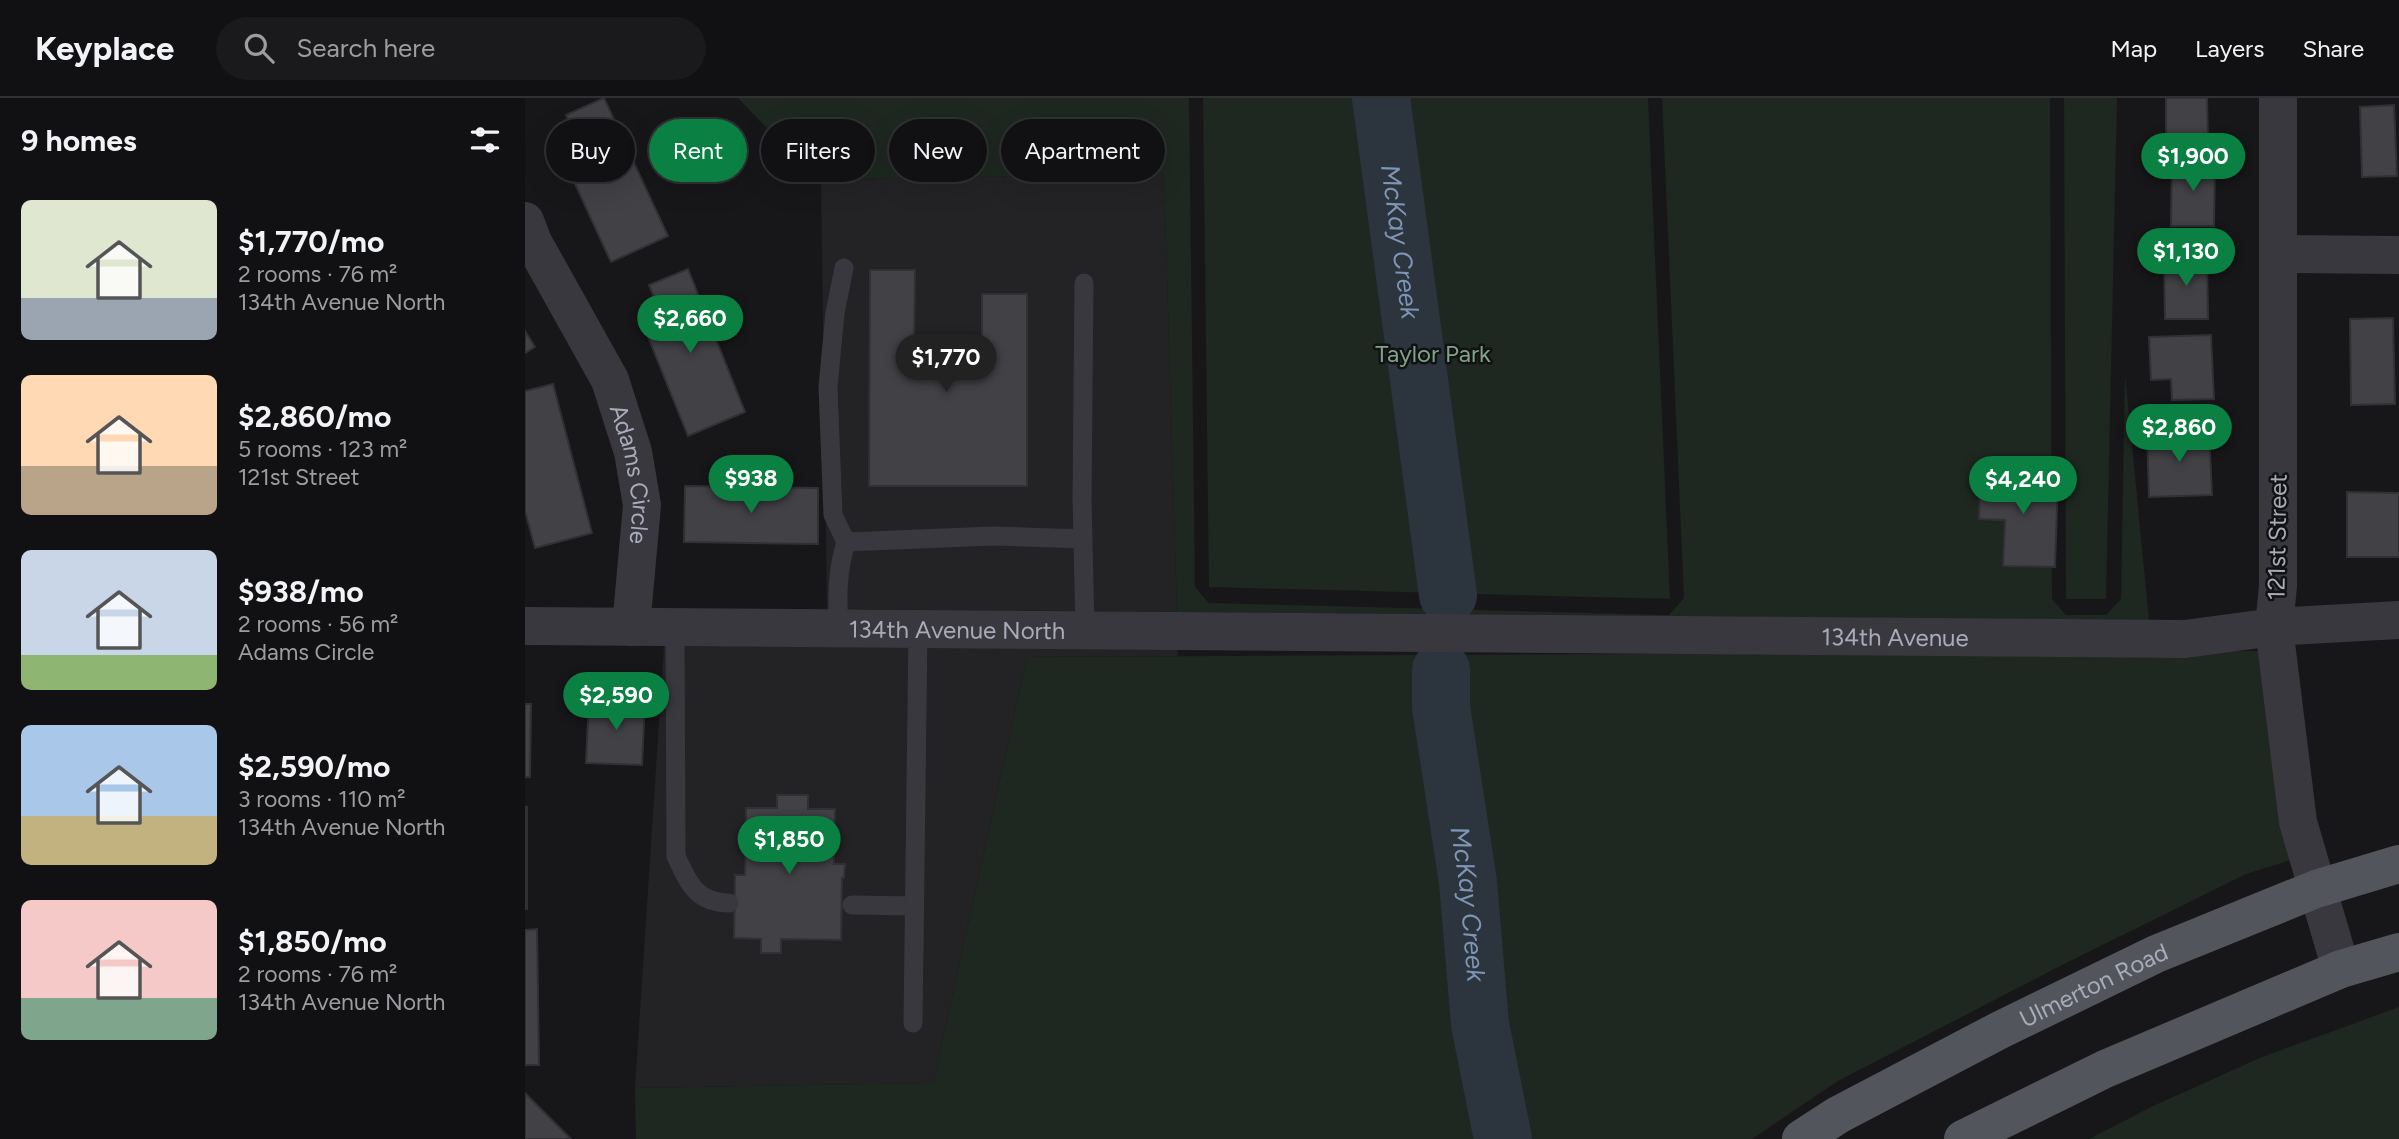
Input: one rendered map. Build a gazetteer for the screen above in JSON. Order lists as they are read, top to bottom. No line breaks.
{"streets":{"main road":["Ulmerton Road"],"street":["Adams Circle","121st Street","134th Avenue North","134th Avenue"]},"crossings":[["Adams Circle","134th Avenue North"],["121st Street","134th Avenue"],["121st Street","Ulmerton Road"],["134th Avenue North","134th Avenue"]],"water":["McKay Creek"],"parks":["Taylor Park"],"page":{"header":"Keyplace","search":"Search here","nav":["Map","Layers","Share"],"heading":"9 homes","chip":["Buy","Rent","Filters","New","Apartment"],"price":["$1,900","$1,130","$2,660","$1,770","$2,860","$938","$4,240","$2,590","$1,850"],"list":[{"name":"$1,770/mo","note":"2 rooms · 76 m² · 134th Avenue North"},{"name":"$2,860/mo","note":"5 rooms · 123 m² · 121st Street"},{"name":"$938/mo","note":"2 rooms · 56 m² · Adams Circle"},{"name":"$2,590/mo","note":"3 rooms · 110 m² · 134th Avenue North"},{"name":"$1,850/mo","note":"2 rooms · 76 m² · 134th Avenue North"}]}}
